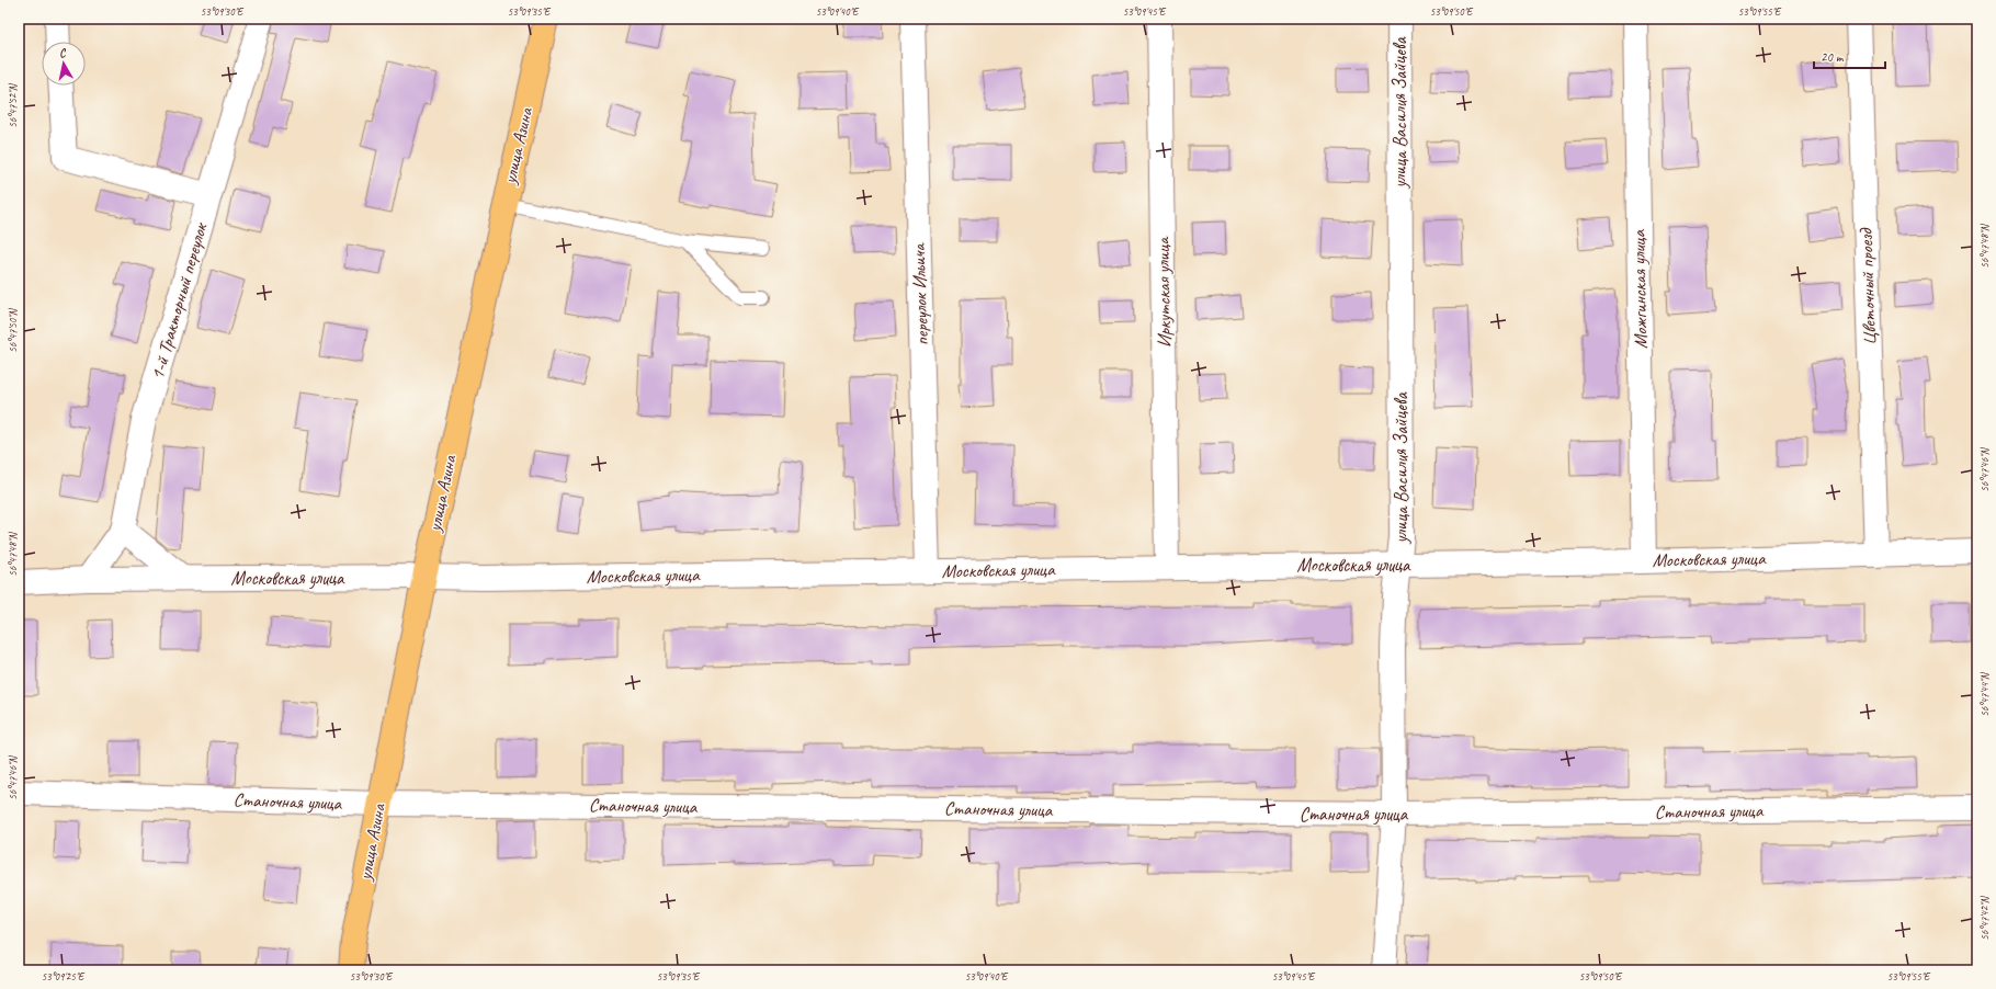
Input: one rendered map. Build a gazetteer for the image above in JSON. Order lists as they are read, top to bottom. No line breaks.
{"streets":{"main road":["улица Азина"],"street":["улица Василия Зайцева","Цветочный проезд","Можгинская улица","Иркутская улица","переулок Ильича","1-й Тракторный переулок","Московская улица","Станочная улица"]},"crossings":[["улица Василия Зайцева","Московская улица"],["улица Василия Зайцева","Станочная улица"],["улица Азина","Московская улица"],["улица Азина","Станочная улица"],["Цветочный проезд","Московская улица"],["Можгинская улица","Московская улица"],["Иркутская улица","Московская улица"],["переулок Ильича","Московская улица"],["1-й Тракторный переулок","Московская улица"]],"scale_bar":"20 m","north":"top","coordinates":["53°09'30\"E","53°09'35\"E","53°09'40\"E","53°09'45\"E","53°09'50\"E","53°09'55\"E","56°47'52\"N","56°47'48\"N","56°47'50\"N","56°47'46\"N","56°47'44\"N","56°47'42\"N","53°09'25\"E"]}
